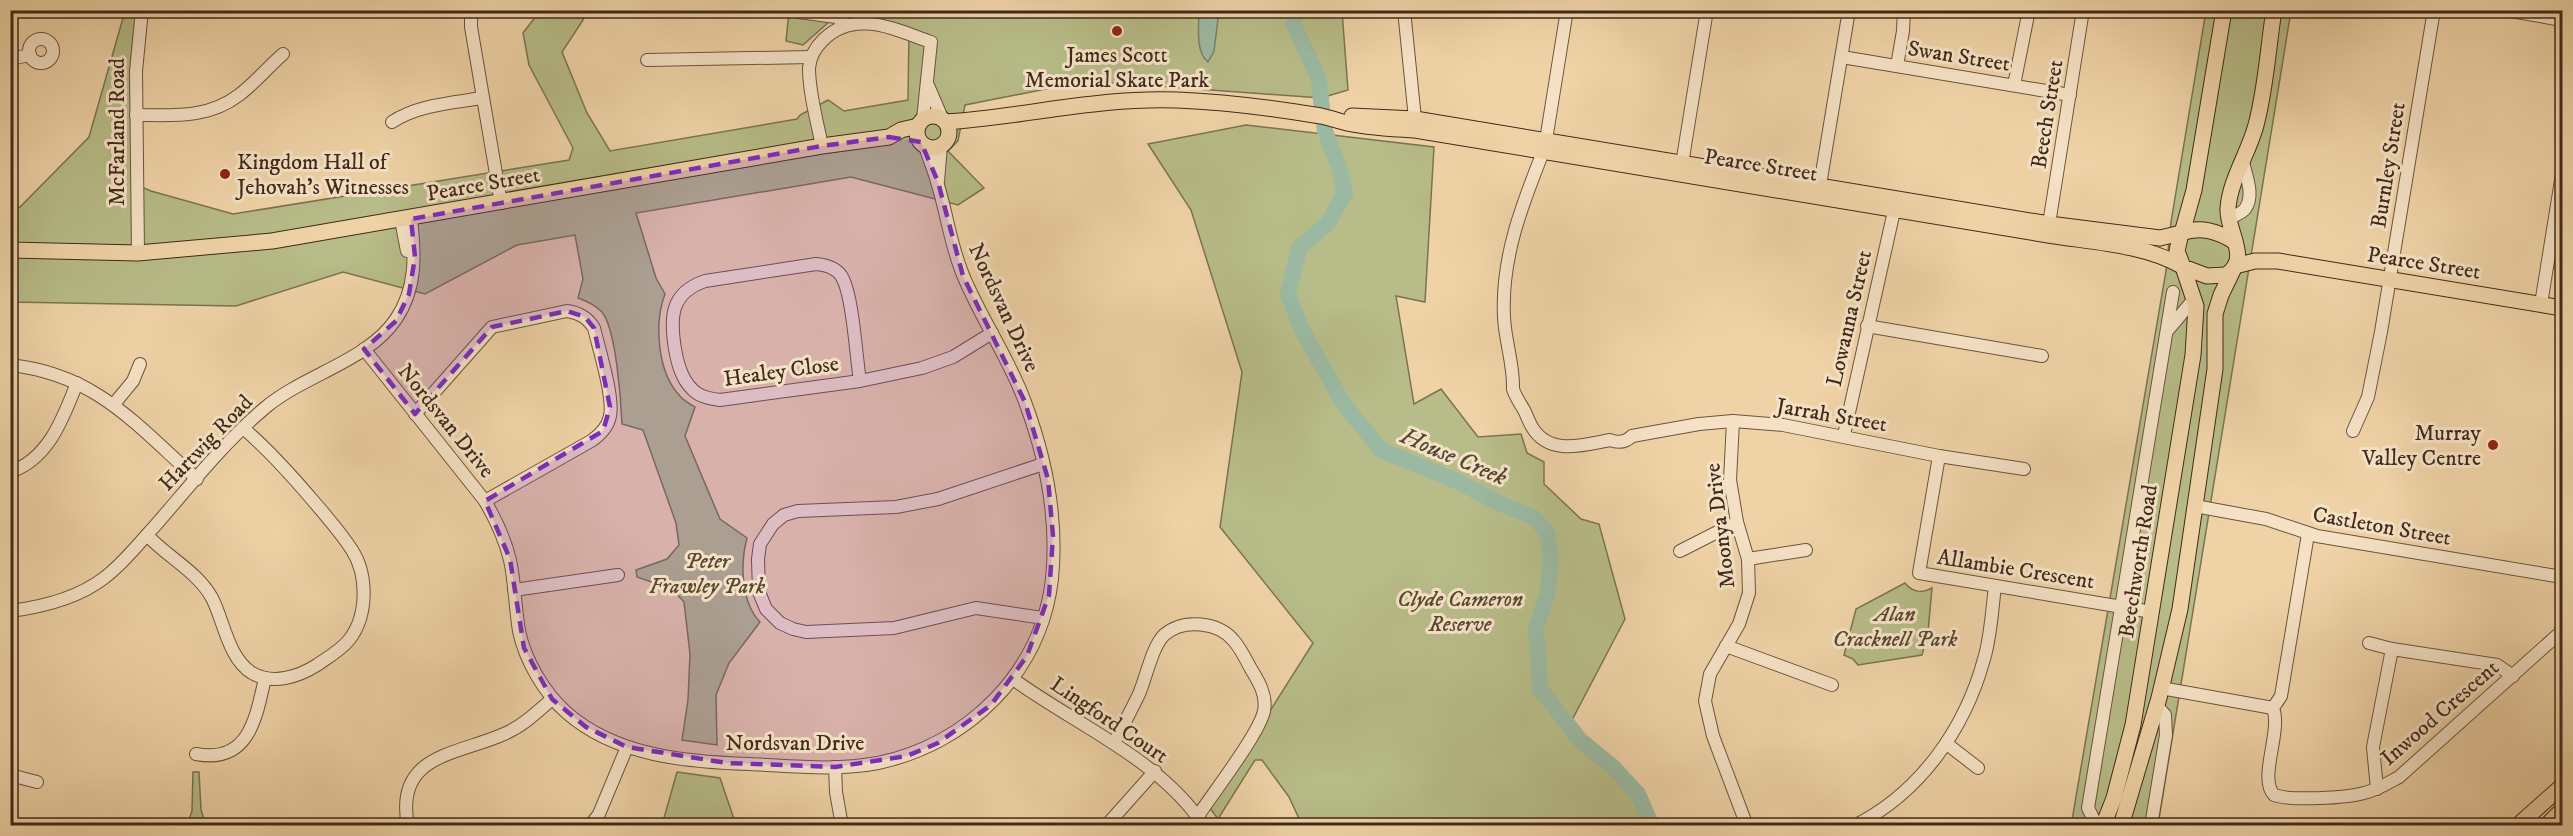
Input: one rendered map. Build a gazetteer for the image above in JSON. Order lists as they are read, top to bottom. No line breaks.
{"streets":{"main road":["Pearce Street","Beechworth Road"],"street":["Swan Street","Beech Street","McFarland Road","Burnley Street","Nordsvan Drive","Lowanna Street","Healey Close","Jarrah Street","Hartwig Road","Castleton Street","Moonya Drive","Allambie Crescent","Inwood Crescent","Lingford Court"]},"crossings":[["Swan Street","Beech Street"],["Beech Street","Pearce Street"],["McFarland Road","Pearce Street"],["Pearce Street","Burnley Street"],["Pearce Street","Nordsvan Drive"],["Pearce Street","Lowanna Street"],["Pearce Street","Jarrah Street"],["Pearce Street","Hartwig Road"],["Pearce Street","Beechworth Road"],["Nordsvan Drive","Healey Close"],["Nordsvan Drive","Hartwig Road"],["Nordsvan Drive","Lingford Court"],["Lowanna Street","Jarrah Street"],["Jarrah Street","Moonya Drive"],["Jarrah Street","Allambie Crescent"],["Castleton Street","Inwood Crescent"],["Beechworth Road","Allambie Crescent"]],"water":["House Creek"],"parks":["Peter Frawley Park","Clyde Cameron Reserve","Alan Cracknell Park"],"places":["James Scott Memorial Skate Park","Kingdom Hall of Jehovah's Witnesses","Murray Valley Centre"]}
